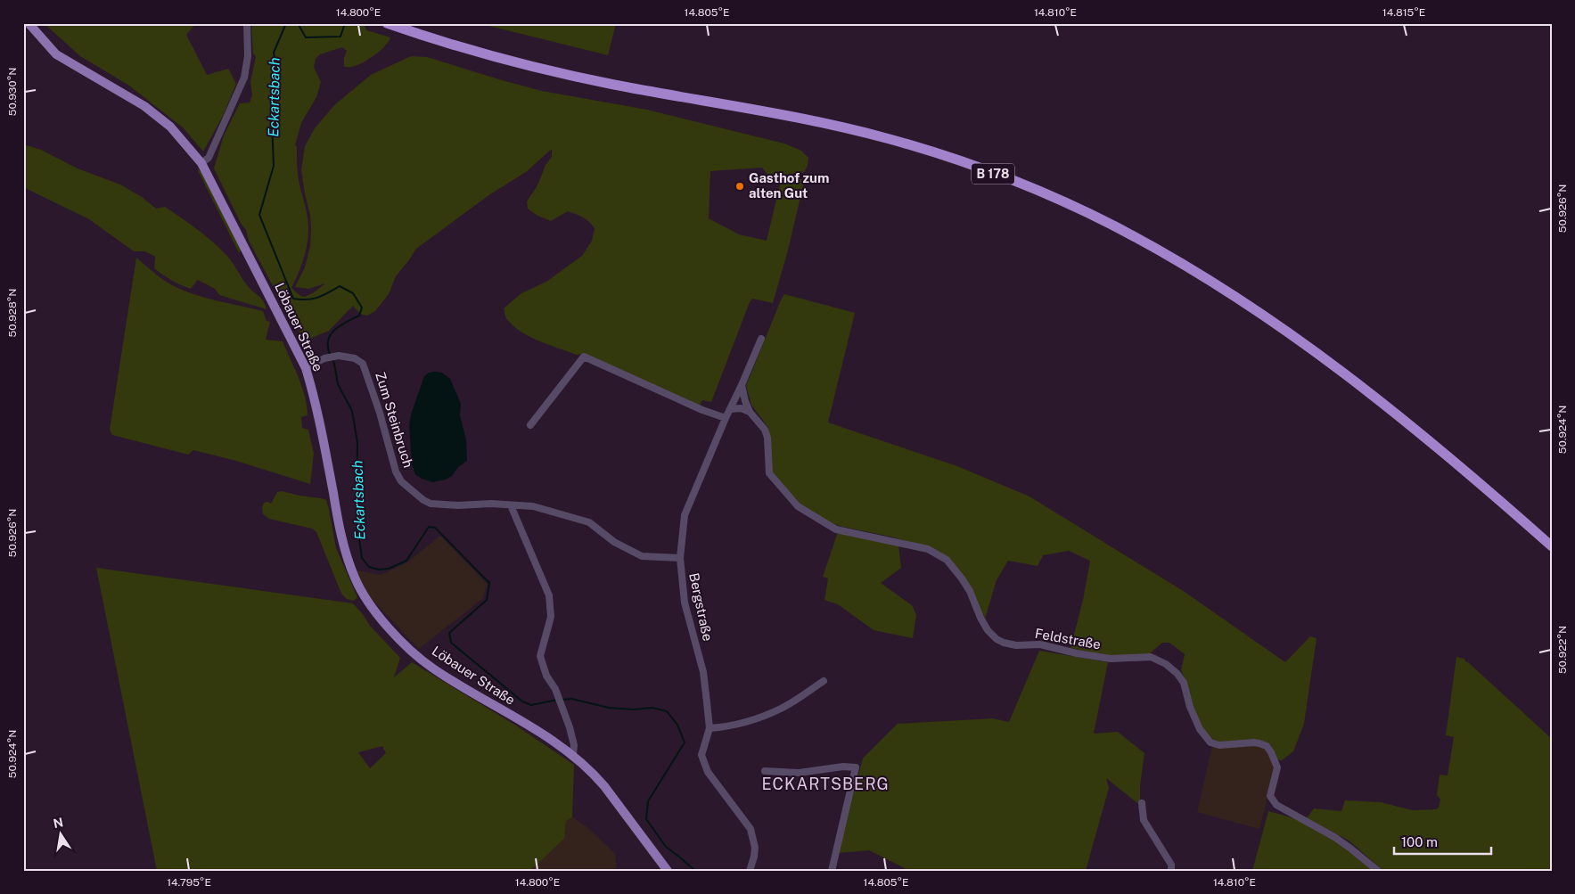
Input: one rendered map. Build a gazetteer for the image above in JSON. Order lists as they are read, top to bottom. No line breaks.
{"streets":{"highway":["B 178"],"main road":["Löbauer Straße"],"street":["Zum Steinbruch","Bergstraße","Feldstraße"]},"crossings":[["Löbauer Straße","Zum Steinbruch"],["Zum Steinbruch","Bergstraße"],["Bergstraße","Feldstraße"]],"districts":["ECKARTSBERG"],"water":["Eckartsbach"],"places":["Gasthof zum alten Gut"],"scale_bar":"100 m","north":"top","coordinates":["14.800°E","14.805°E","14.810°E","14.815°E","50.930°N","50.926°N","50.928°N","50.924°N","50.922°N","14.795°E"]}
